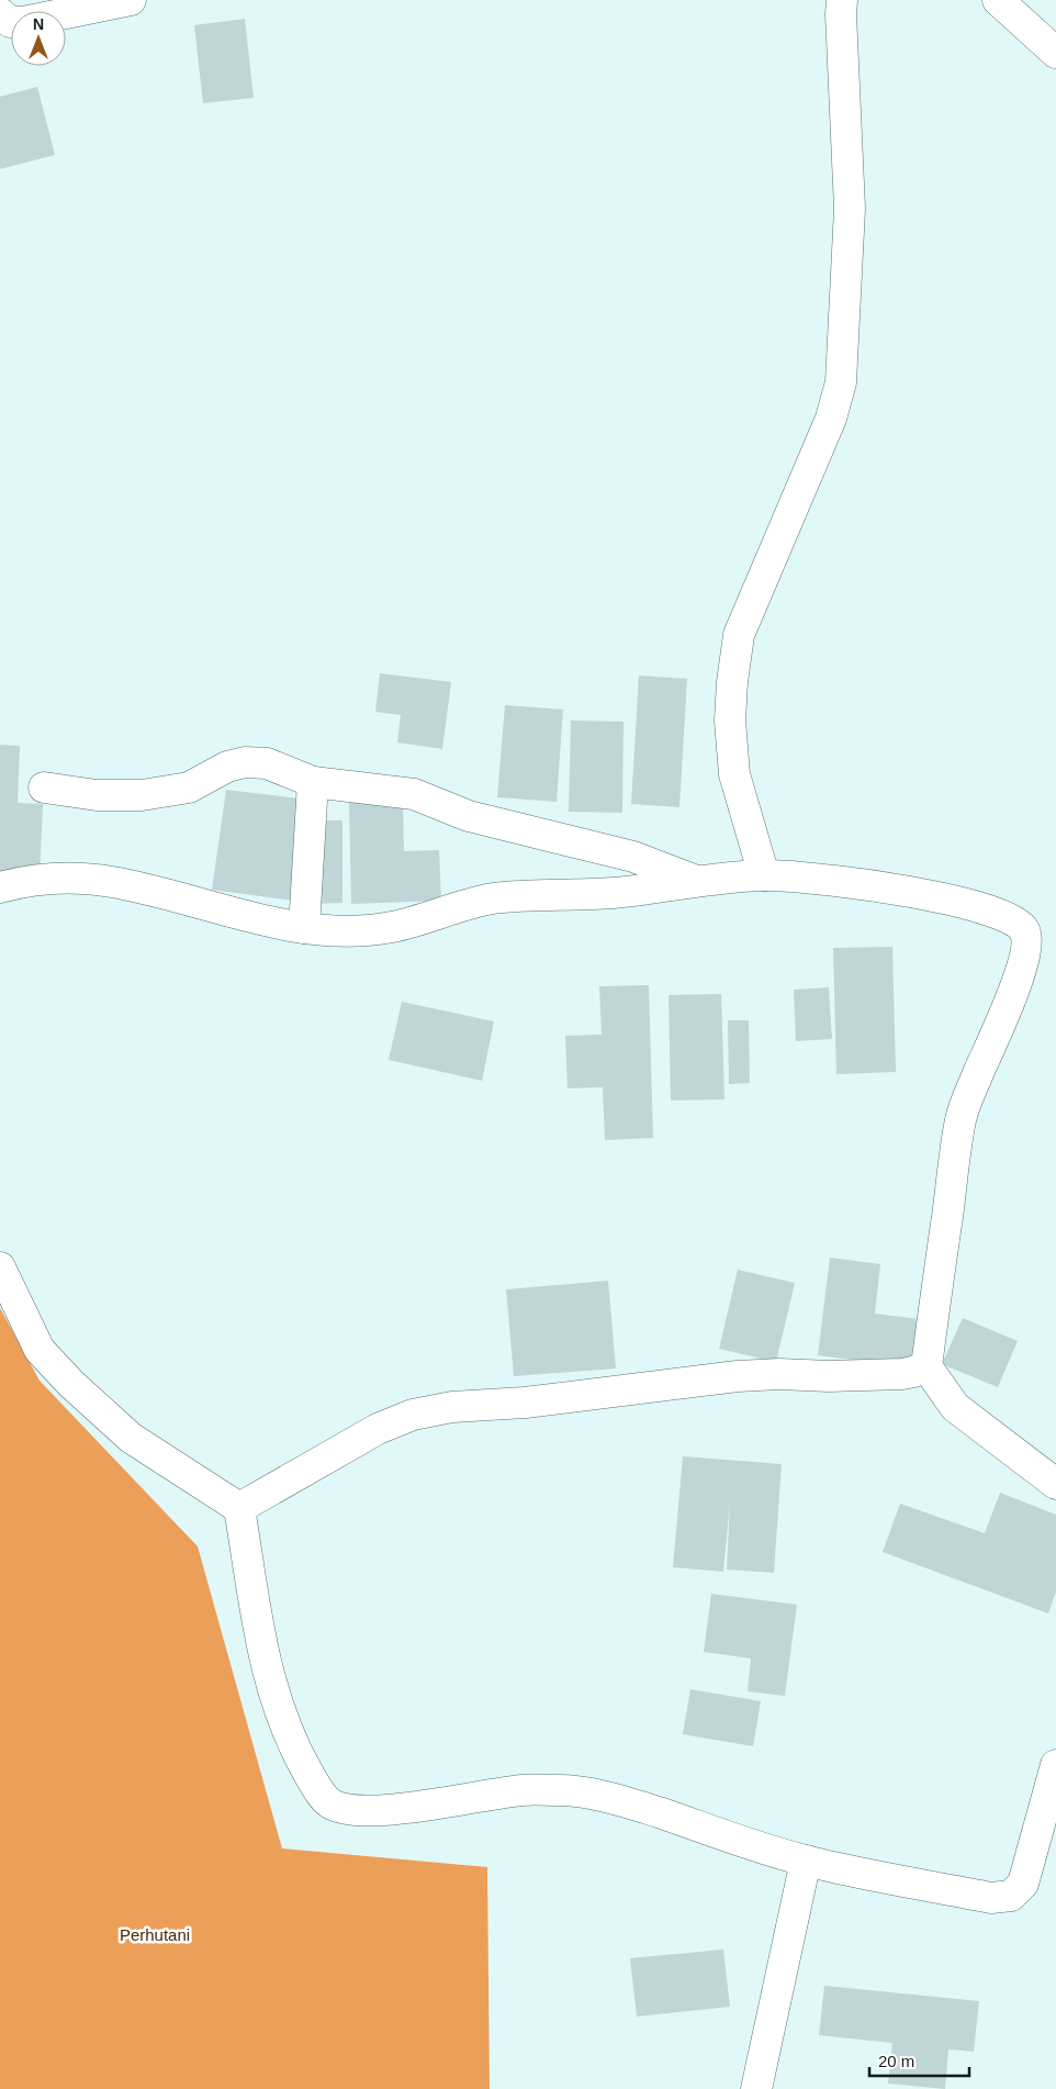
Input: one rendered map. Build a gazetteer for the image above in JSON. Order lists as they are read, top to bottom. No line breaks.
{"parks":["Perhutani"],"scale_bar":"20 m","north":"top"}
